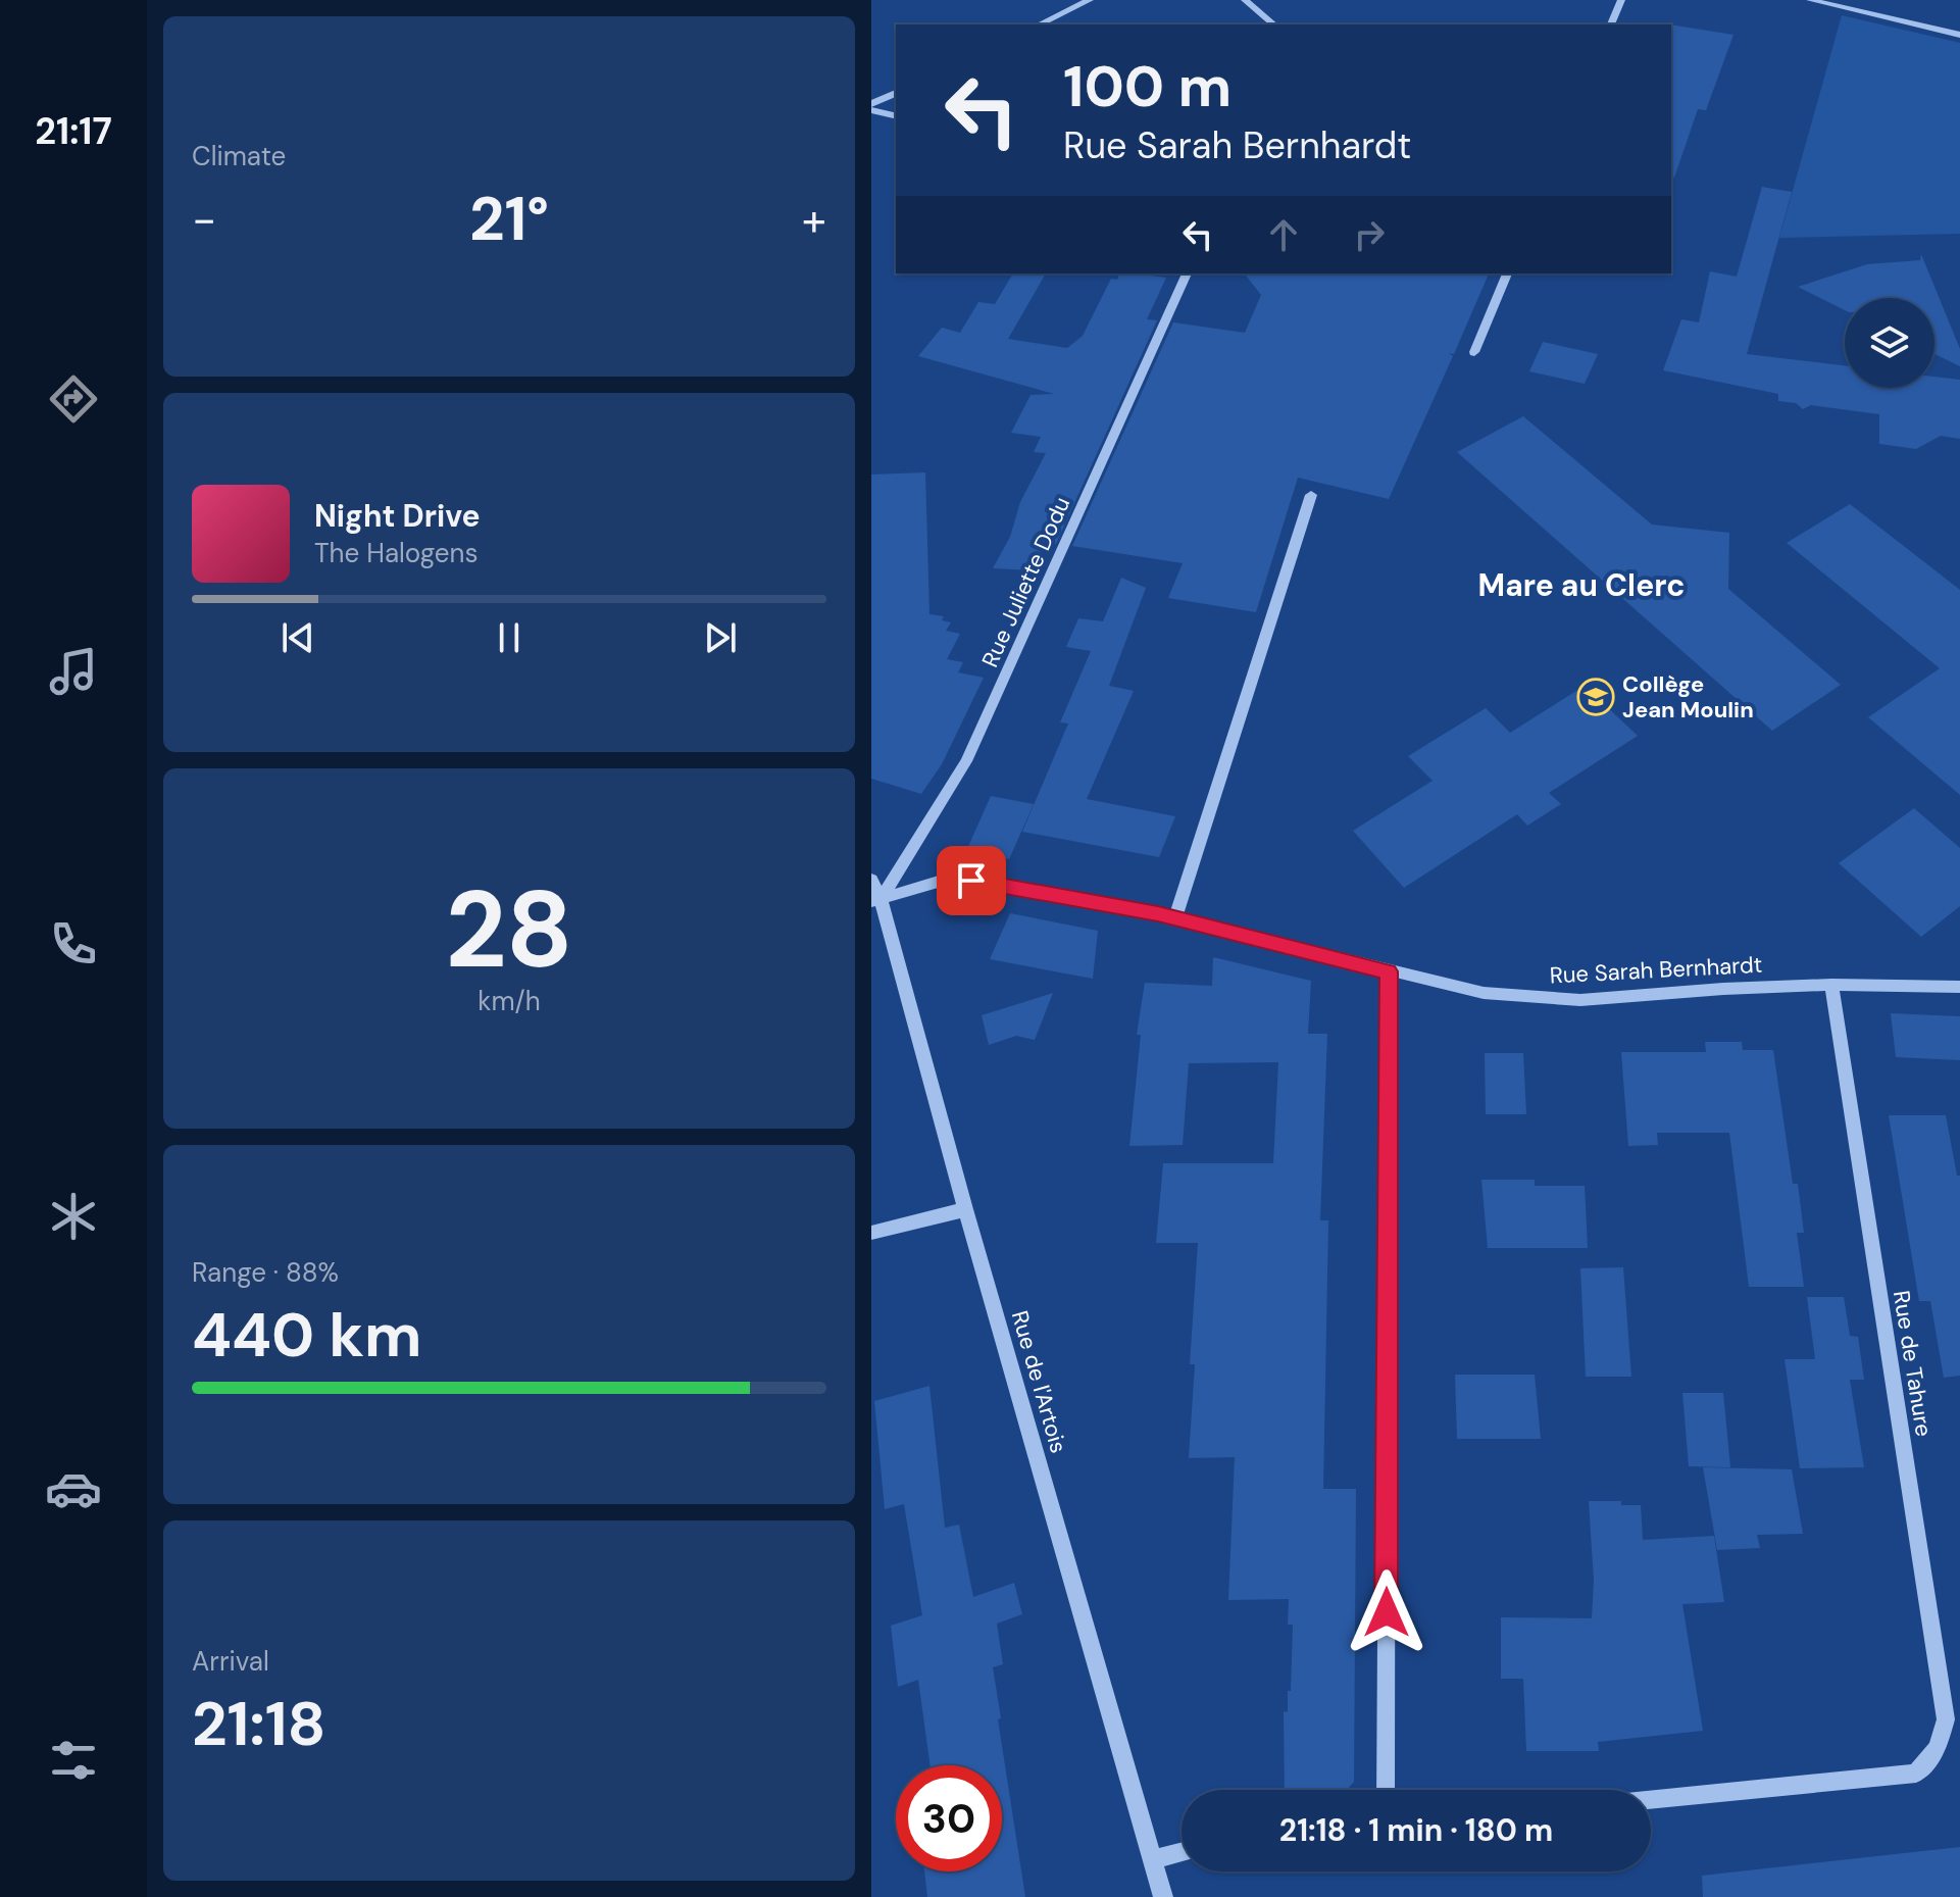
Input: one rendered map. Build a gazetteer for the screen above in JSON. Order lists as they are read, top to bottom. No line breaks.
{"streets":{"street":["Rue Juliette Dodu","Rue Sarah Bernhardt","Rue de Tahure","Rue de l'Artois"]},"crossings":[["Rue Juliette Dodu","Rue Sarah Bernhardt"],["Rue Juliette Dodu","Rue de l'Artois"],["Rue Sarah Bernhardt","Rue de Tahure"],["Rue Sarah Bernhardt","Rue de l'Artois"]],"districts":["Mare au Clerc"],"places":{"school or university":["Collège Jean Moulin"]},"page":{"tabs":"21:17","tile":["Climate",["28","km/h"],["Range · 88%","440 km"],["Arrival","21:18"]],"turn":["100 m","Rue Sarah Bernhardt"],"heat":["−","21°","+"],"song":["Night Drive","The Halogens"],"limit":"30","trip":"21:18 · 1 min · 180 m"}}
